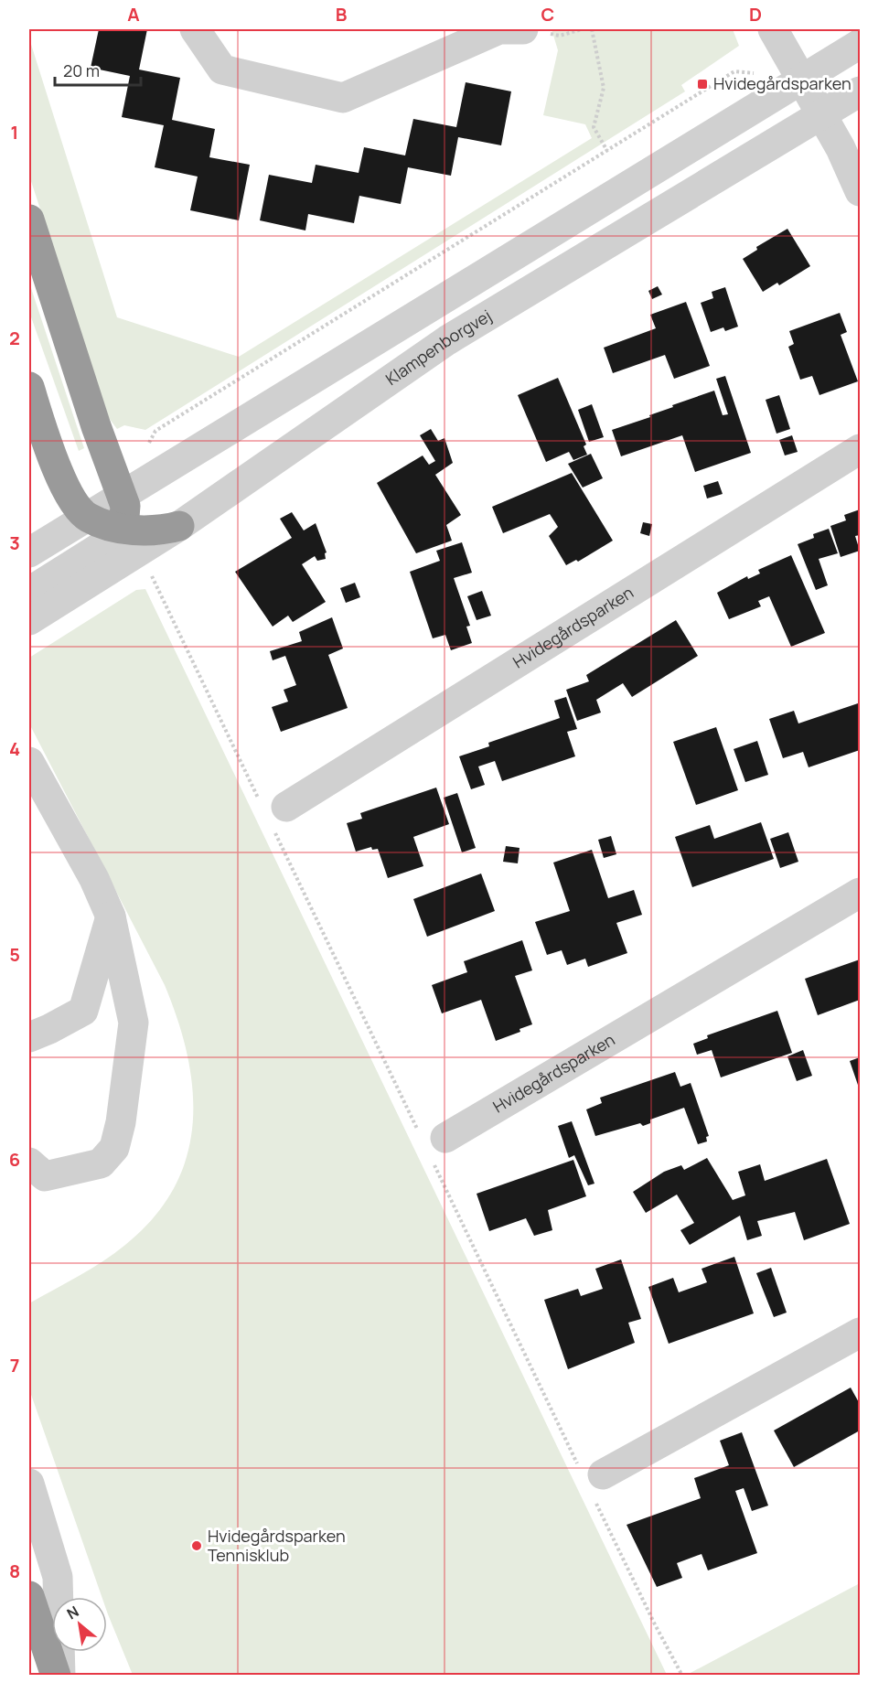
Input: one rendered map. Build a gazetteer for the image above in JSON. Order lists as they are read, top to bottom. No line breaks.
{"streets":{"street":["Klampenborgvej","Hvidegårdsparken"]},"places":{"transit":["Hvidegårdsparken"],"other":["Hvidegårdsparken Tennisklub"]},"scale_bar":"20 m","north":"top left","grid":{"columns":["A","B","C","D"],"rows":["1","2","3","4","5","6","7","8"]}}
